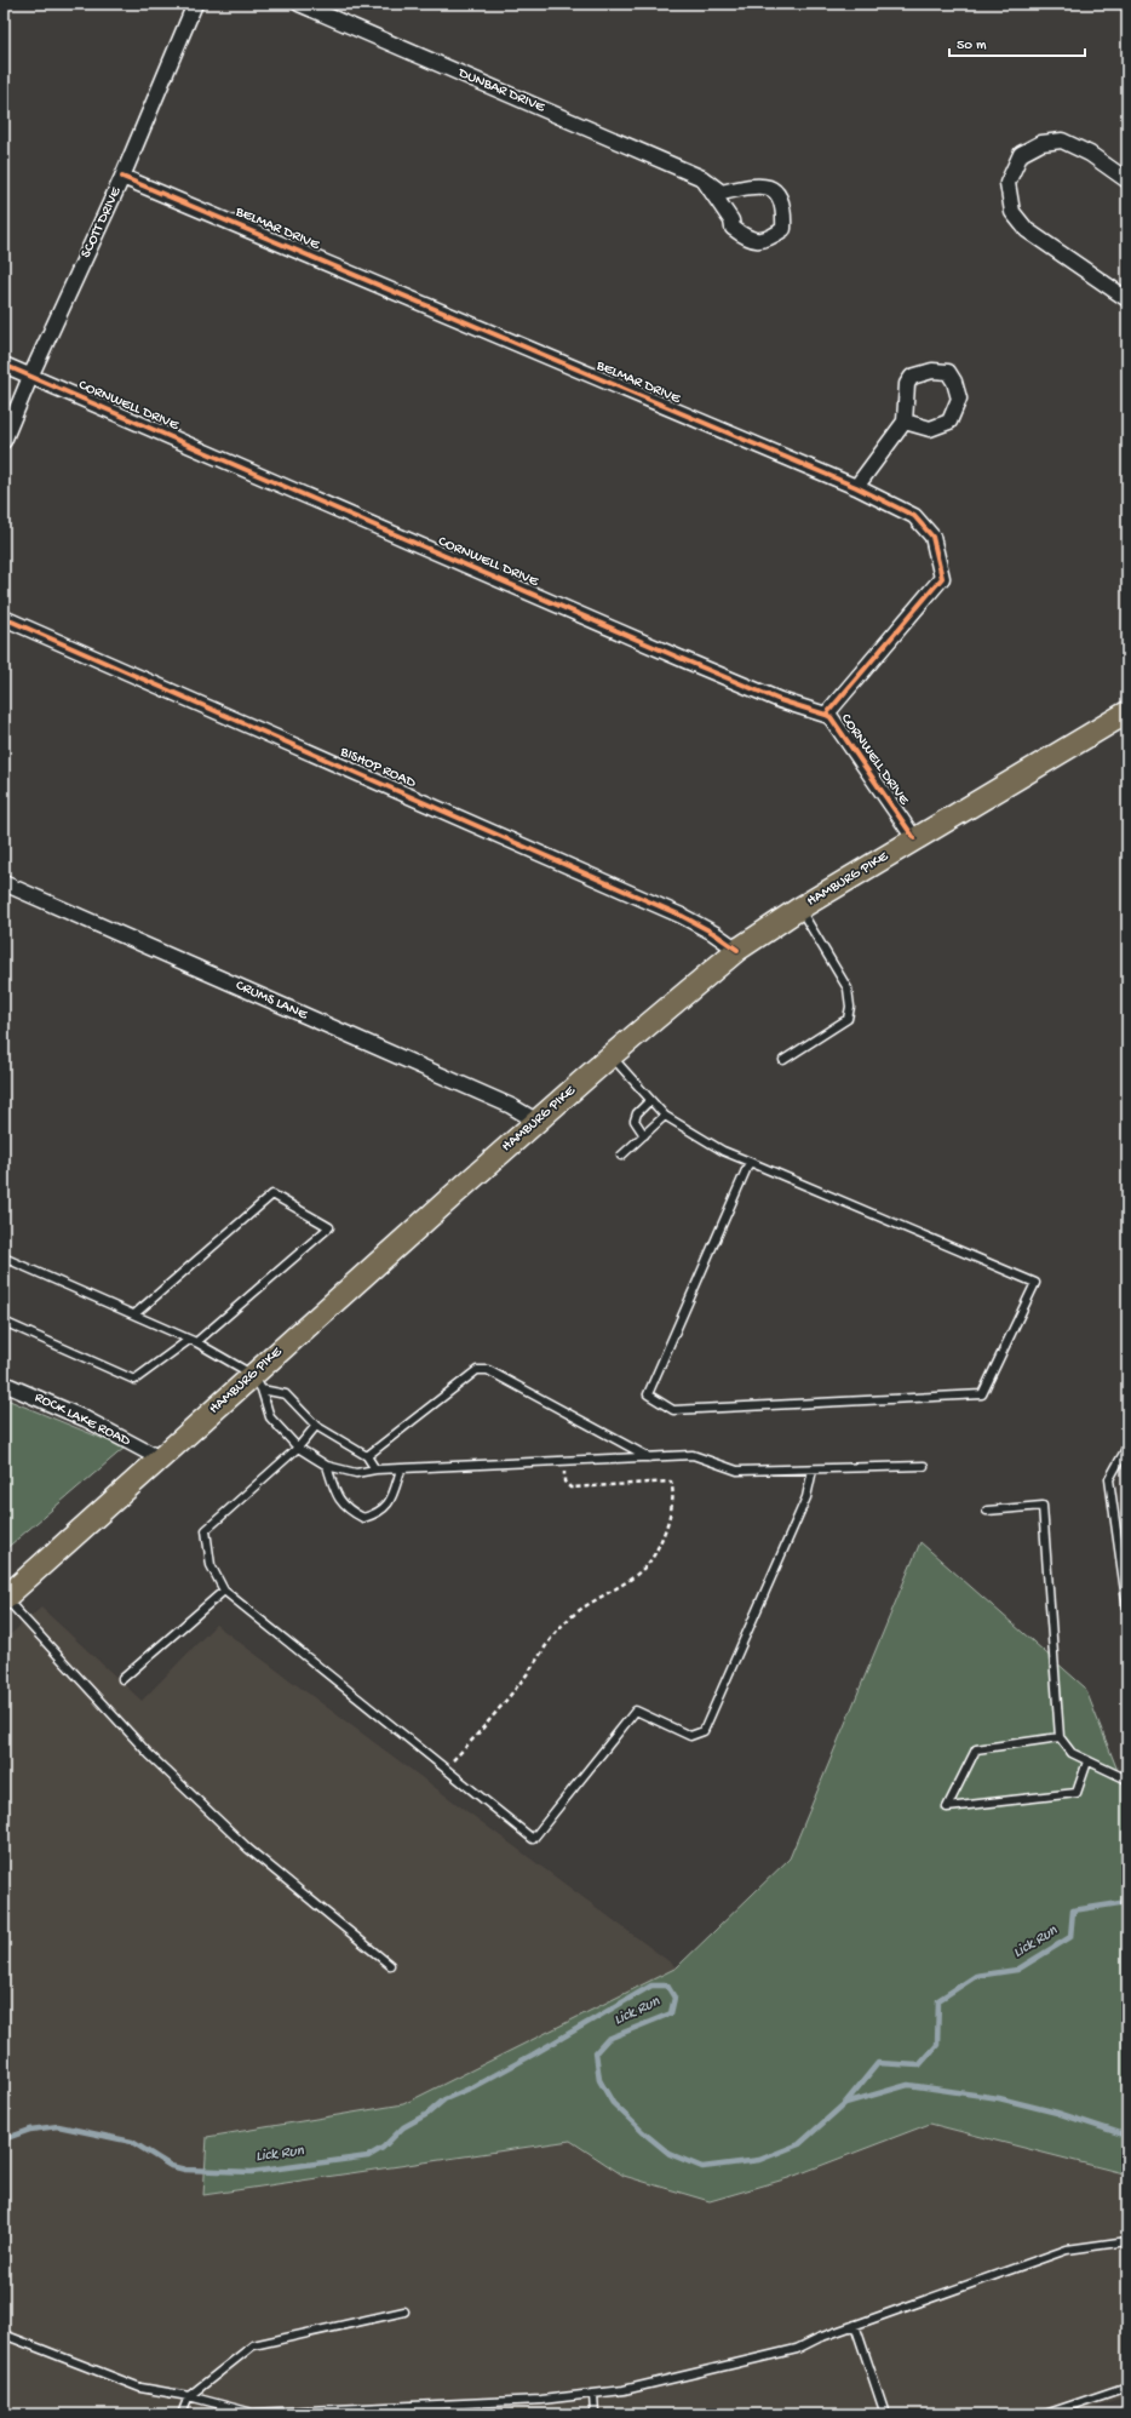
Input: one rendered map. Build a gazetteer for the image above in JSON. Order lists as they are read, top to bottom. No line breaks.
{"streets":{"main road":["HAMBURG PIKE"],"street":["DUNBAR DRIVE","SCOTT DRIVE","BELMAR DRIVE","CORNWELL DRIVE","BISHOP ROAD","CRUMS LANE","ROCK LAKE ROAD"]},"crossings":[["SCOTT DRIVE","BELMAR DRIVE"],["SCOTT DRIVE","CORNWELL DRIVE"],["BELMAR DRIVE","CORNWELL DRIVE"],["CORNWELL DRIVE","HAMBURG PIKE"],["BISHOP ROAD","HAMBURG PIKE"],["HAMBURG PIKE","CRUMS LANE"],["HAMBURG PIKE","ROCK LAKE ROAD"]],"water":["Lick Run"],"scale_bar":"50 m"}
